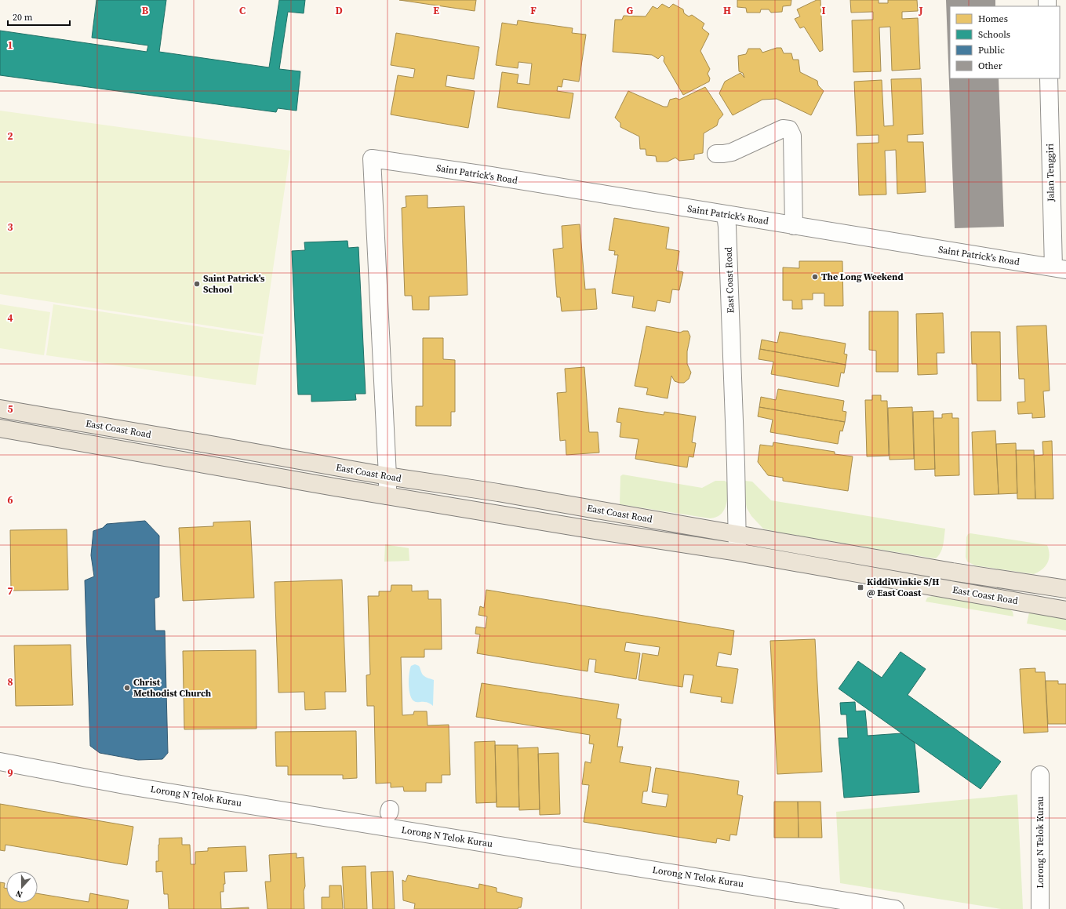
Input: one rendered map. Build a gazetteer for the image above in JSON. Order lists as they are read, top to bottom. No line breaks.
{"streets":{"main road":["East Coast Road"],"street":["Jalan Tenggiri","Saint Patrick's Road","Lorong N Telok Kurau"]},"crossings":[["Jalan Tenggiri","Saint Patrick's Road"],["Saint Patrick's Road","East Coast Road"]],"places":{"other":["The Long Weekend","Saint Patrick's School","Christ Methodist Church"],"transit":["KiddiWinkie S/H @ East Coast"]},"legend":["Homes","Schools","Public","Other"],"scale_bar":"20 m","north":"bottom","grid":{"columns":["B","C","D","E","F","G","H","I","J"],"rows":["1","2","3","4","5","6","7","8","9"]}}
